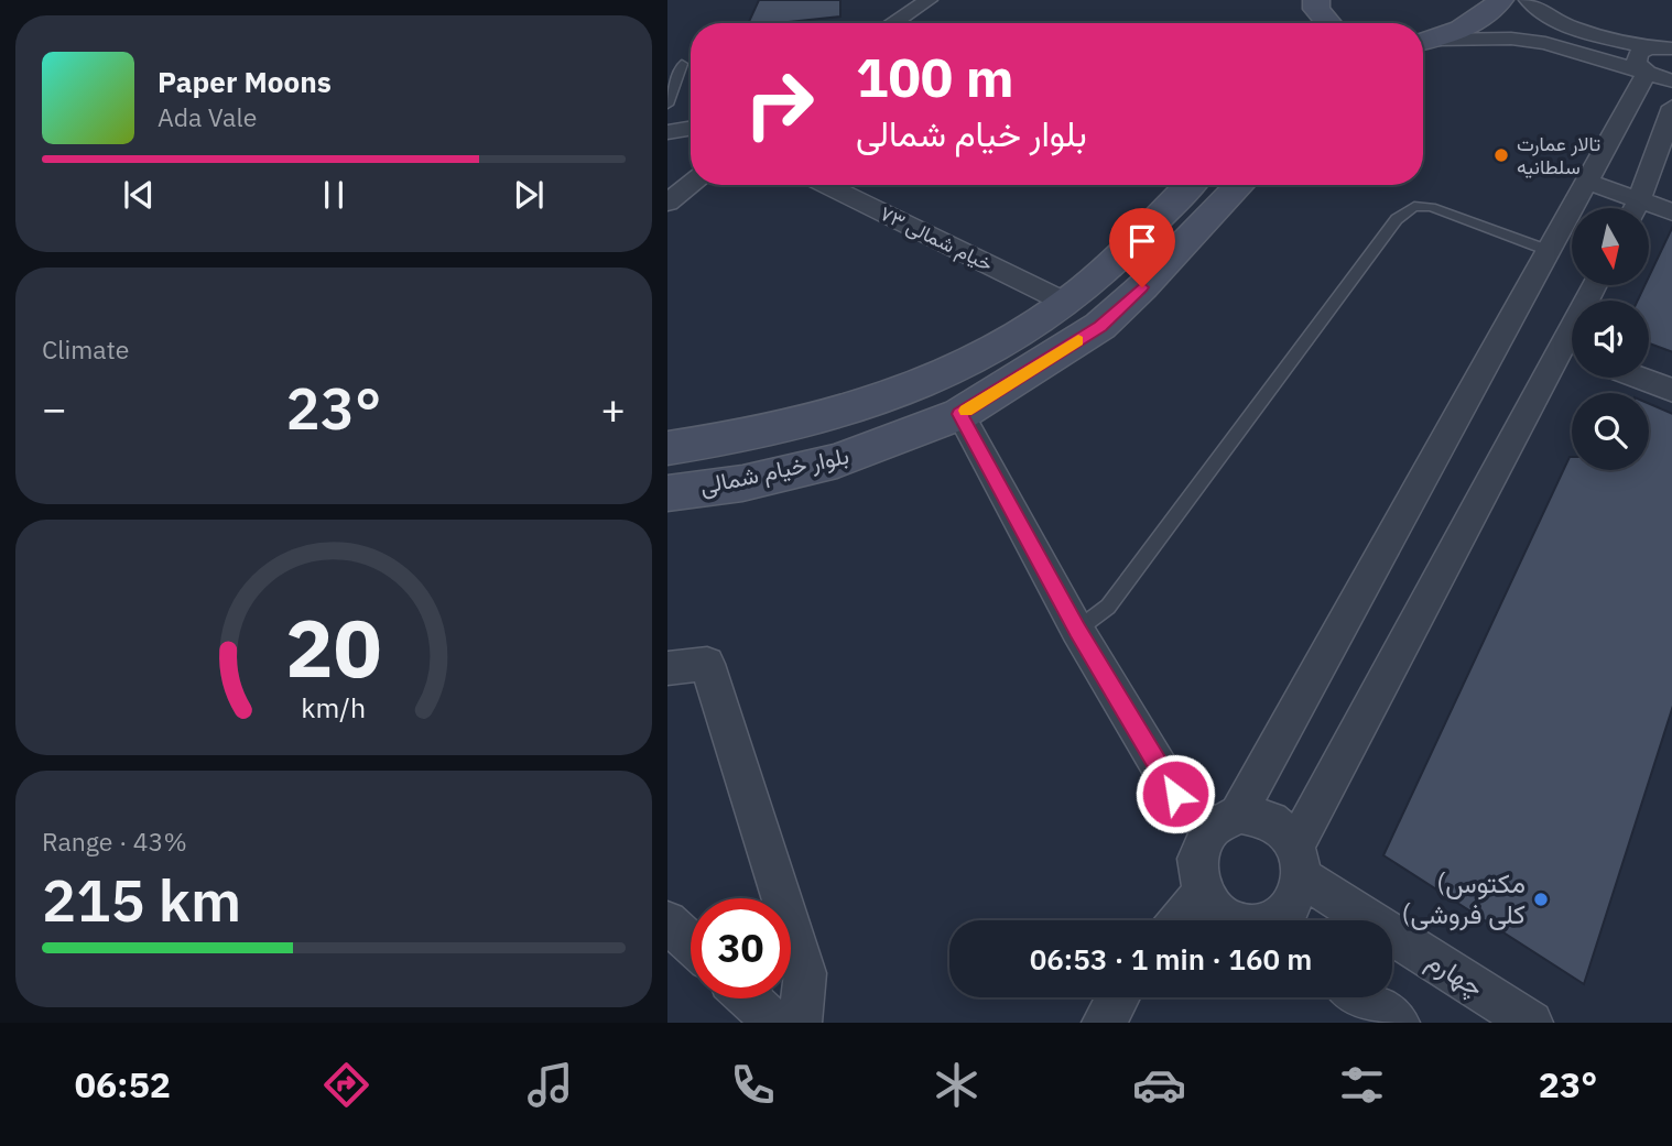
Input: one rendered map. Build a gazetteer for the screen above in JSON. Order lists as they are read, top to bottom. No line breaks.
{"streets":{"street":["خیام شمالی ۷۳","بلوار خیام شمالی","چهارم"]},"crossings":[["خیام شمالی ۷۳","بلوار خیام شمالی"]],"places":["تالار عمارت سلطانیه","(مکتوس (کلی فروشی"],"north":"bottom","page":{"turn":["100 m","بلوار خیام شمالی"],"song":["Paper Moons","Ada Vale"],"tile":["Climate",["Range · 43%","215 km"]],"heat":["−","23°","+"],"limit":"30","trip":"06:53 · 1 min · 160 m","tabs":["06:52","23°"],"gauge":["20","km/h"]}}
